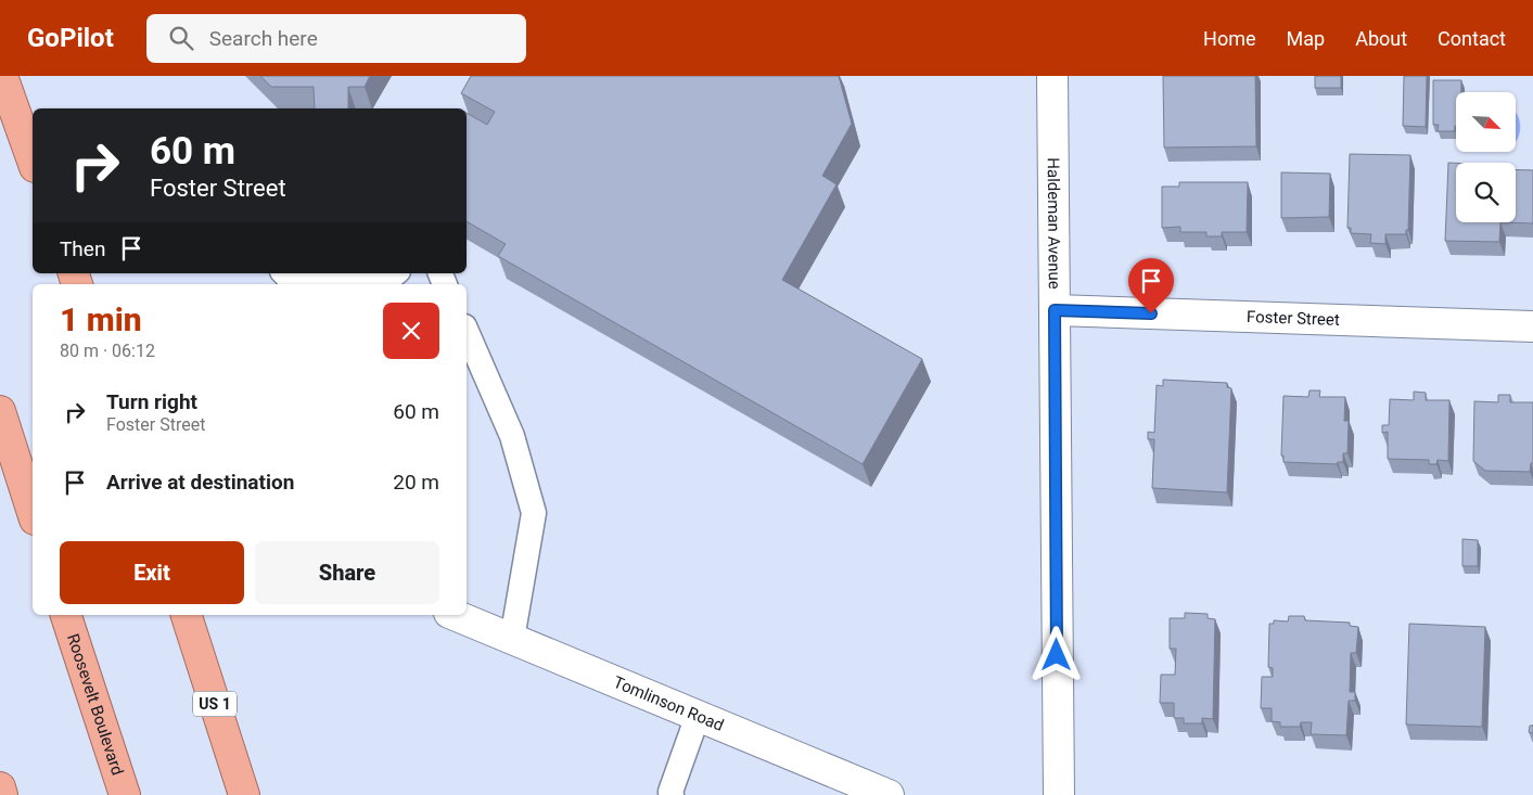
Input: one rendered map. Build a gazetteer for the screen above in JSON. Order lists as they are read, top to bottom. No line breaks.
{"streets":{"highway":["Roosevelt Boulevard","US 1"],"street":["Haldeman Avenue","Foster Street","Tomlinson Road"]},"crossings":[["Haldeman Avenue","Foster Street"]],"north":"bottom right","page":{"header":"GoPilot","search":"Search here","nav":["Home","Map","About","Contact"],"turn":["60 m","Foster Street"],"then":"Then","heading":["1 min","80 m · 06:12"],"list":[{"name":"Turn right","note":"Foster Street","value":"60 m"},{"name":"Arrive at destination","value":"20 m"}],"buttons":["Exit","Share"]}}
